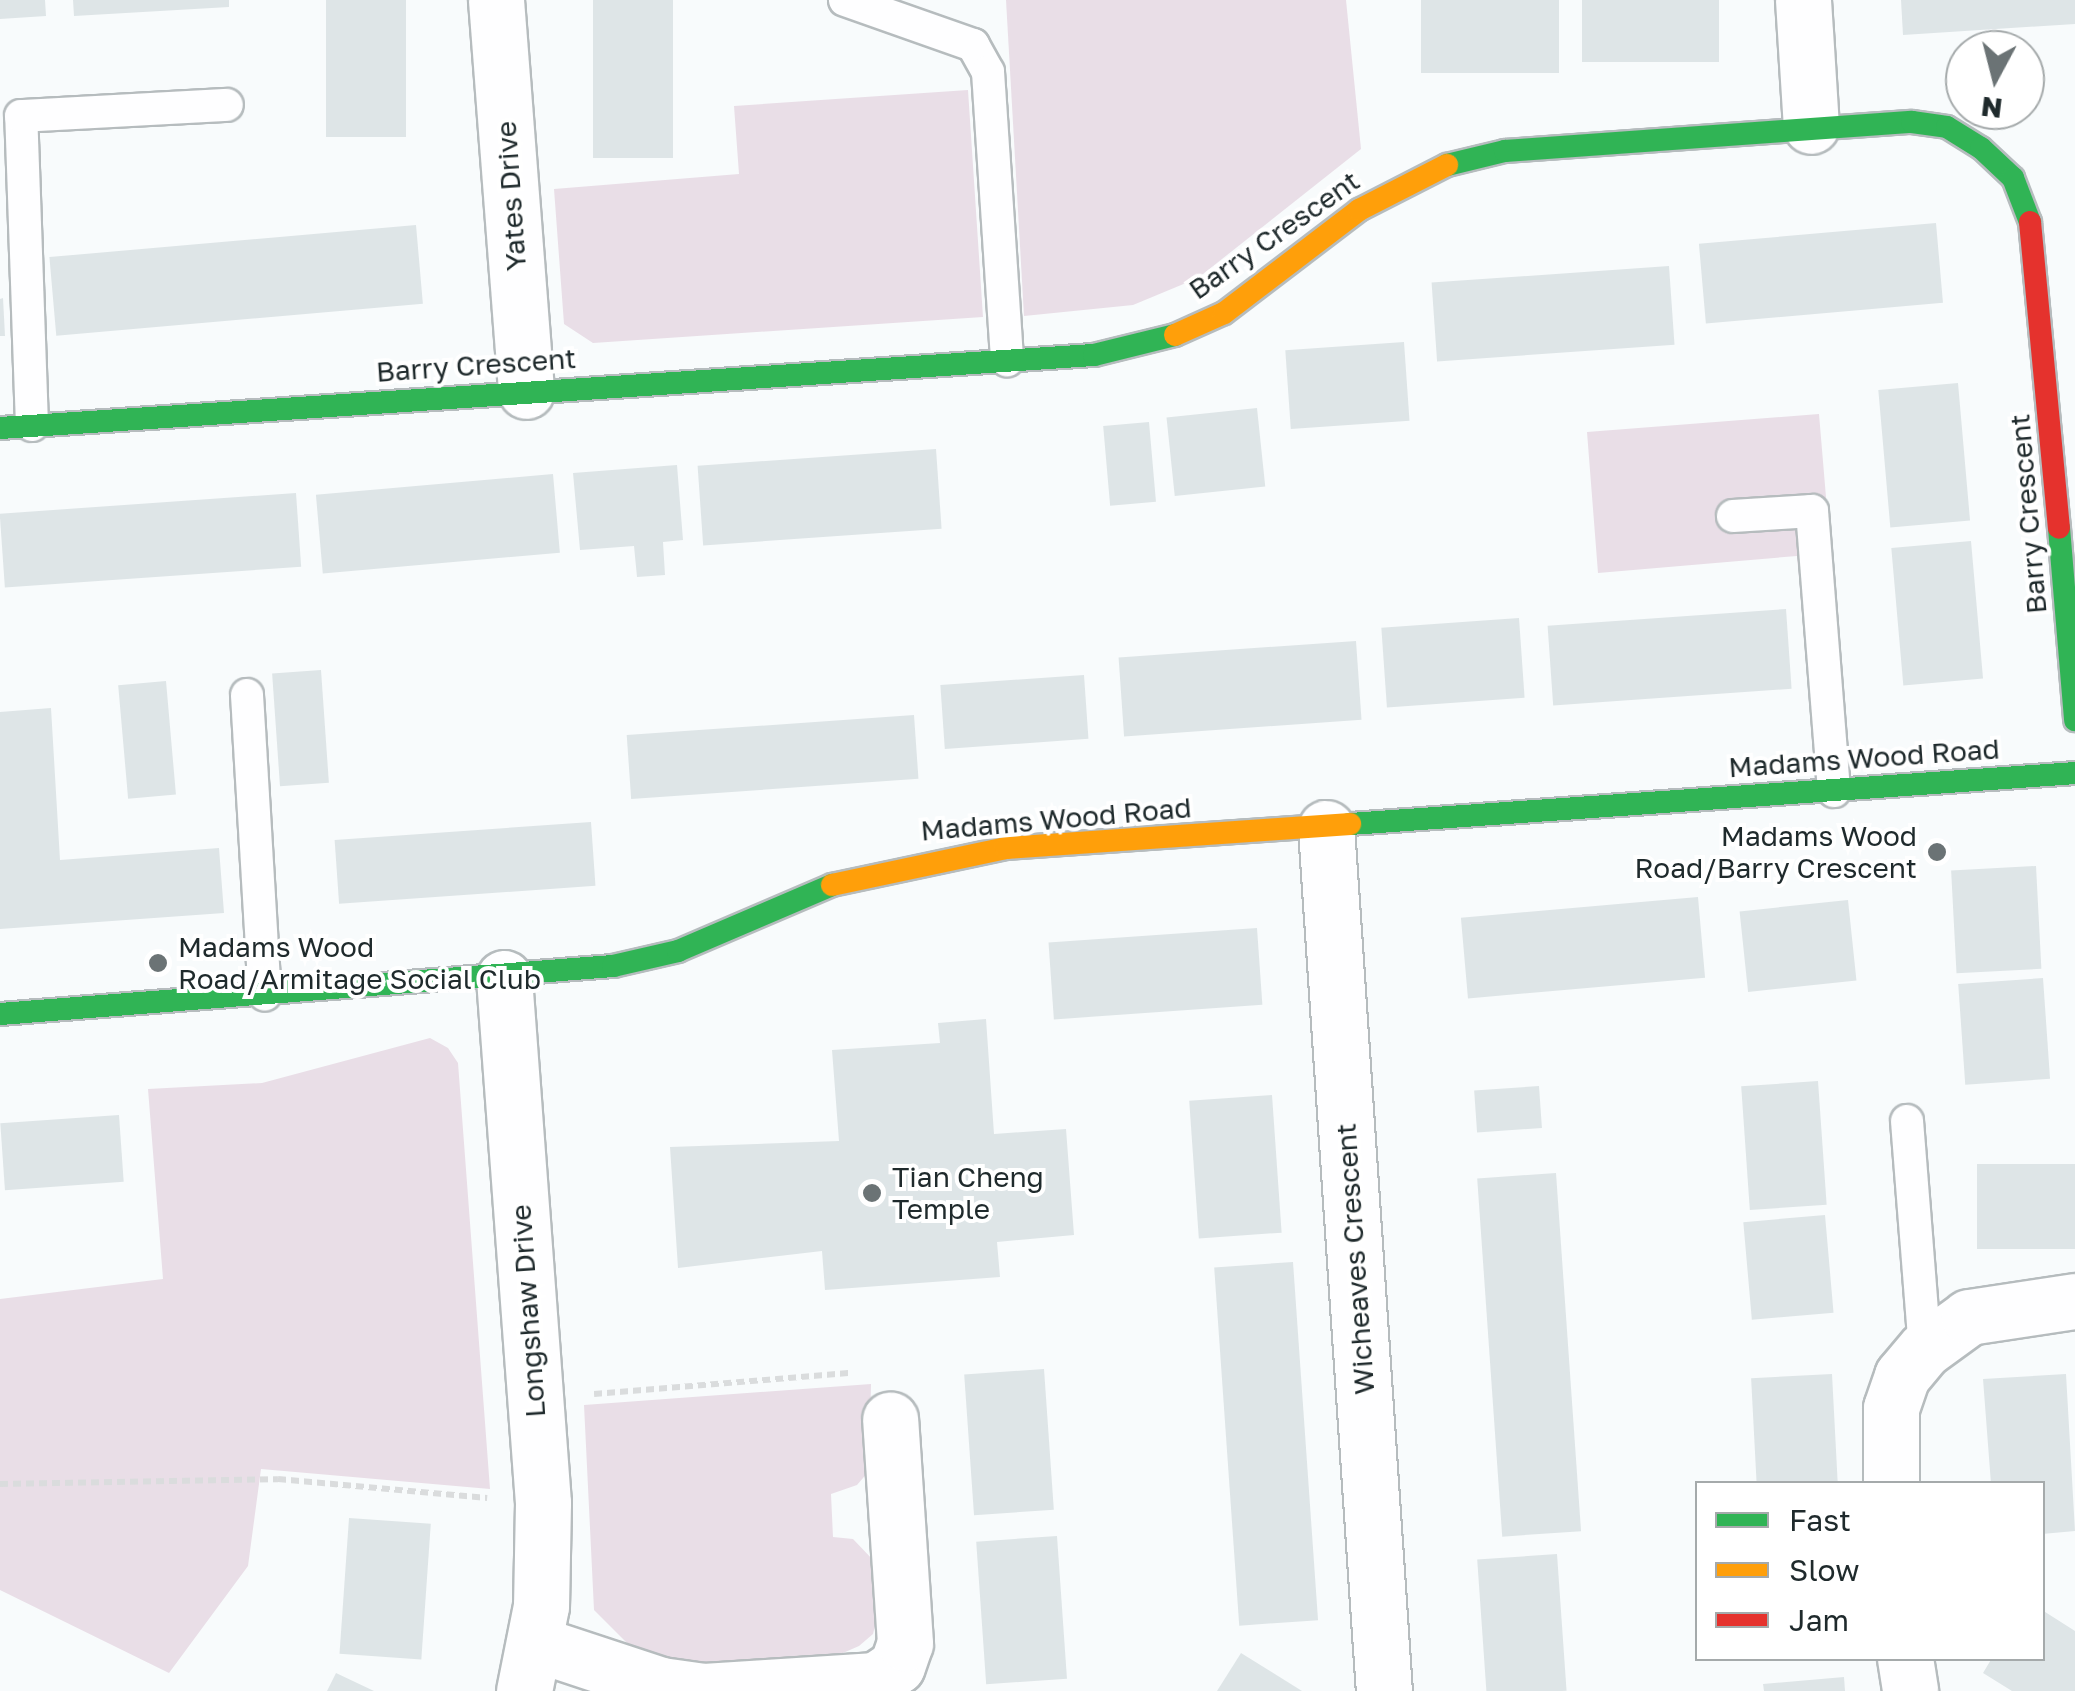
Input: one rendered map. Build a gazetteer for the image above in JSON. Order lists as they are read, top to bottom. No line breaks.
{"streets":{"street":["Yates Drive","Barry Crescent","Madams Wood Road","Wicheaves Crescent","Longshaw Drive"]},"crossings":[["Yates Drive","Barry Crescent"],["Madams Wood Road","Wicheaves Crescent"],["Madams Wood Road","Longshaw Drive"]],"places":["Madams Wood Road/Barry Crescent","Madams Wood Road/Armitage Social Club","Tian Cheng Temple"],"legend":["Fast","Slow","Jam"],"north":"bottom"}
